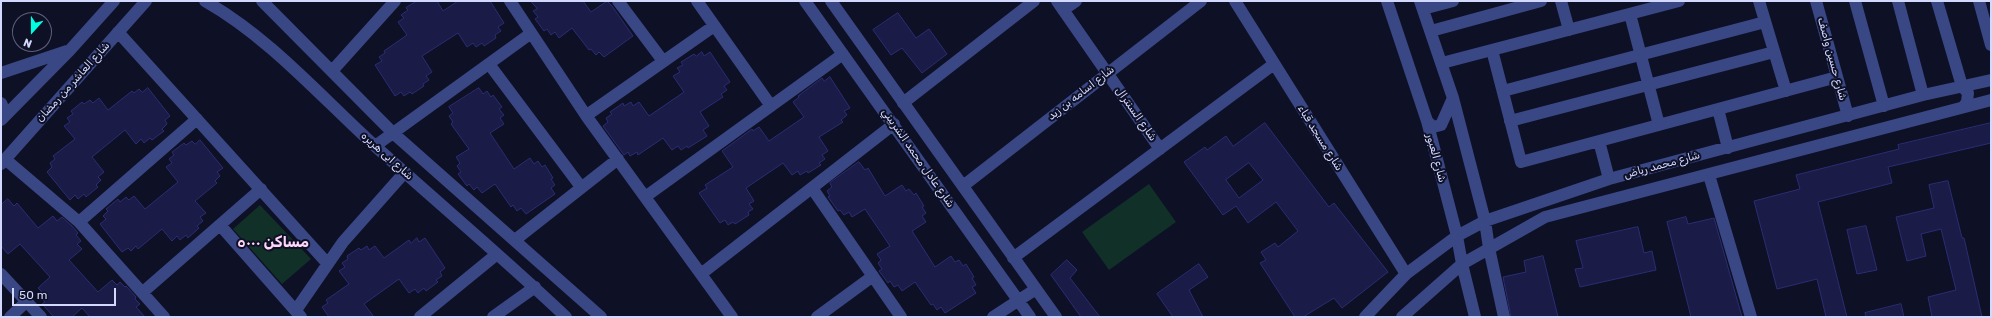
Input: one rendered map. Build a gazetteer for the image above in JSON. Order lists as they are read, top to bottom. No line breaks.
{"streets":{"street":["شارع حسين واصف","شارع العاشر من رمضان","شارع اسامه بن زيد","شارع السنترال","شارع مسجد قباء","شارع ابى هريره","شارع عادل محمد الشربيني","شارع العبور","شارع محمد رياض"]},"crossings":[["شارع حسين واصف","شارع محمد رياض"],["شارع اسامه بن زيد","شارع السنترال"],["شارع اسامه بن زيد","شارع عادل محمد الشربيني"],["شارع مسجد قباء","شارع محمد رياض"],["شارع العبور","شارع محمد رياض"]],"districts":["مساكن ٥٠٠٠"],"scale_bar":"50 m","north":"bottom"}
